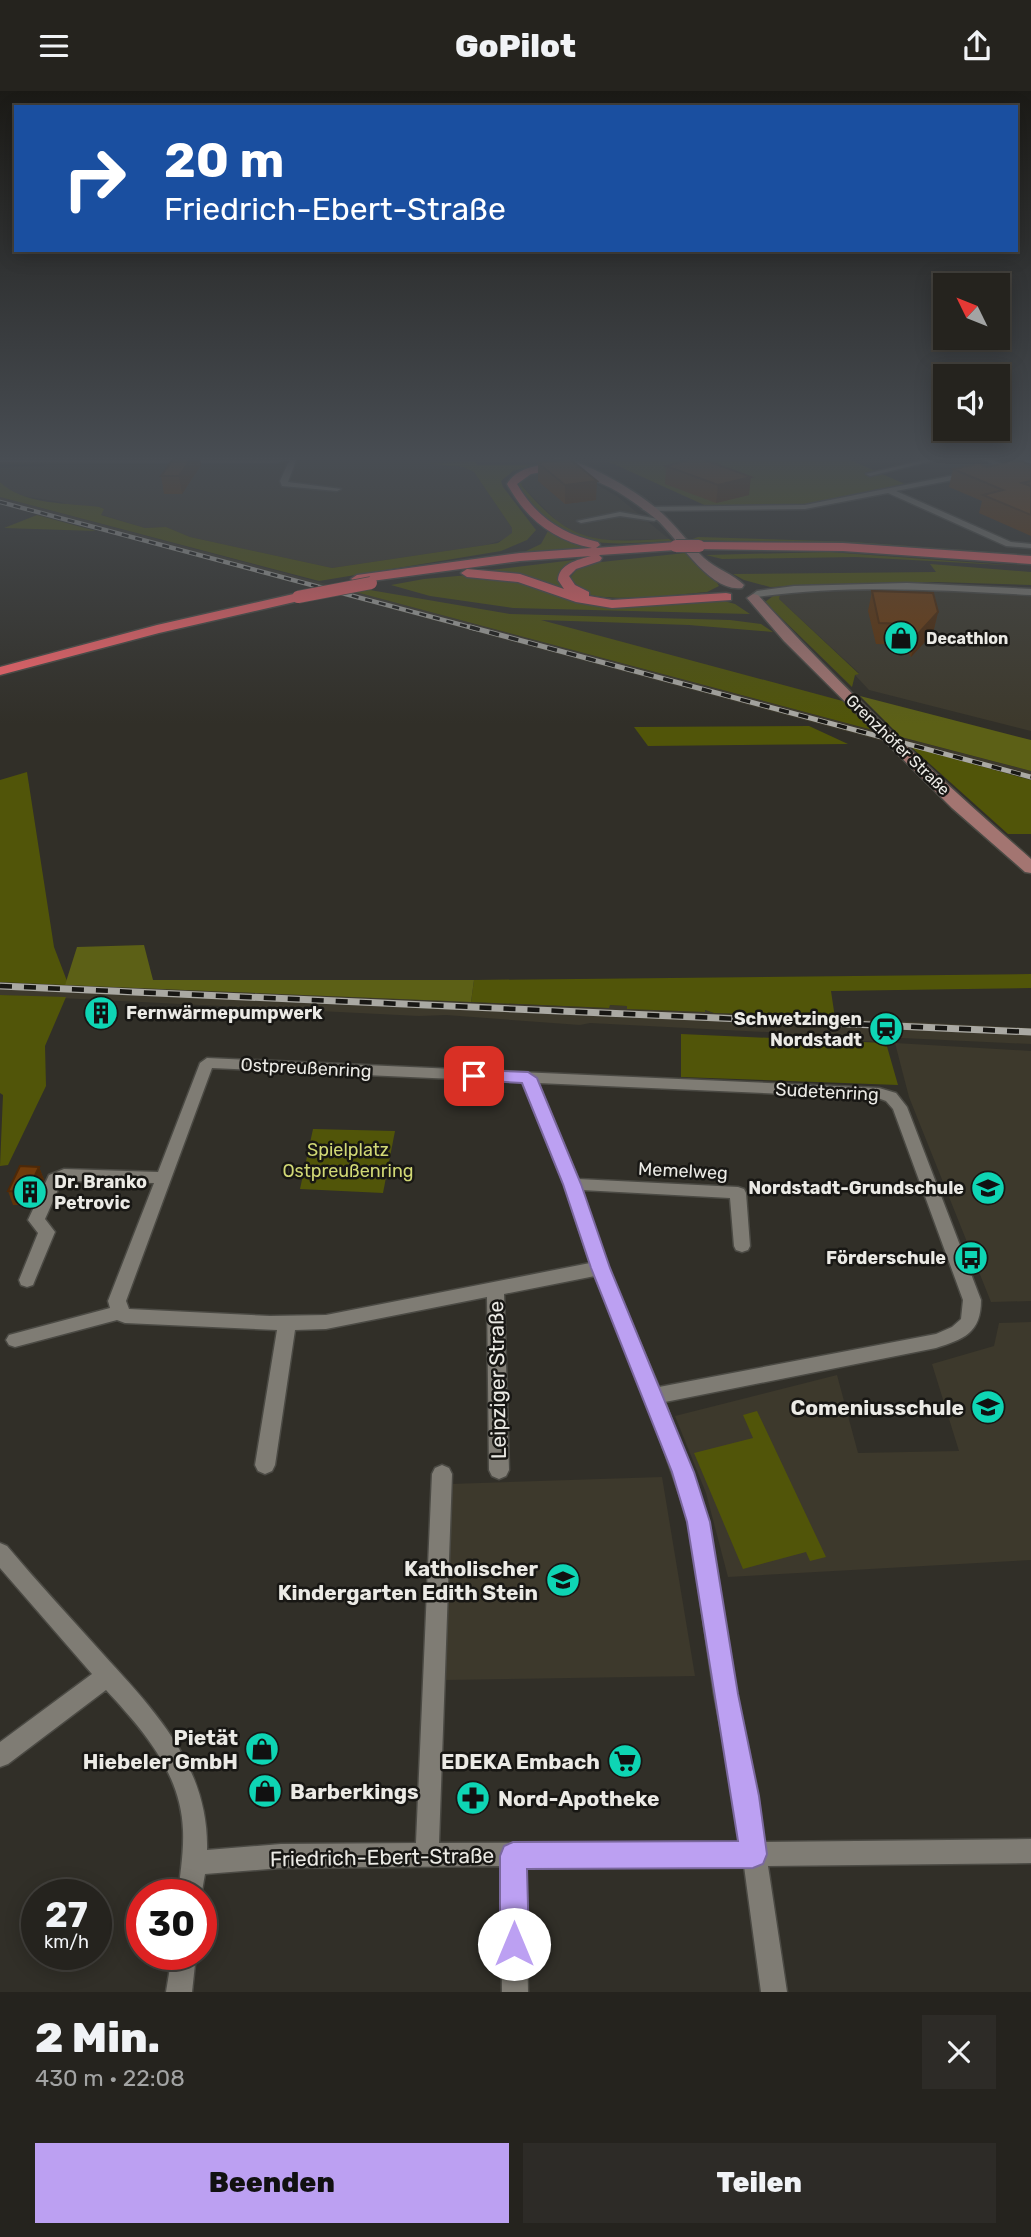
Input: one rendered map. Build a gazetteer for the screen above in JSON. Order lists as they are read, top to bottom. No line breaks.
{"streets":{"street":["Grenzhöfer Straße","Ostpreußenring","Sudetenring","Memelweg","Leipziger Straße","Friedrich-Ebert-Straße"]},"crossings":[["Ostpreußenring","Sudetenring"]],"parks":["Spielplatz Ostpreußenring"],"places":{"shop":["Decathlon","Pietät Hiebeler GmbH","Barberkings"],"building":["Fernwärmepumpwerk","Dr. Branko Petrovic"],"station":["Schwetzingen Nordstadt"],"school or university":["Nordstadt-Grundschule","Comeniusschule","Katholischer Kindergarten Edith Stein"],"bus stop":["Förderschule"],"supermarket":["EDEKA Embach"],"pharmacy":["Nord-Apotheke"]},"north":"top left","page":{"header":"GoPilot","turn":["20 m","Friedrich-Ebert-Straße"],"speed":"27 km/h","limit":"30","heading":["2 Min.","430 m · 22:08"],"buttons":["Beenden","Teilen"]}}
